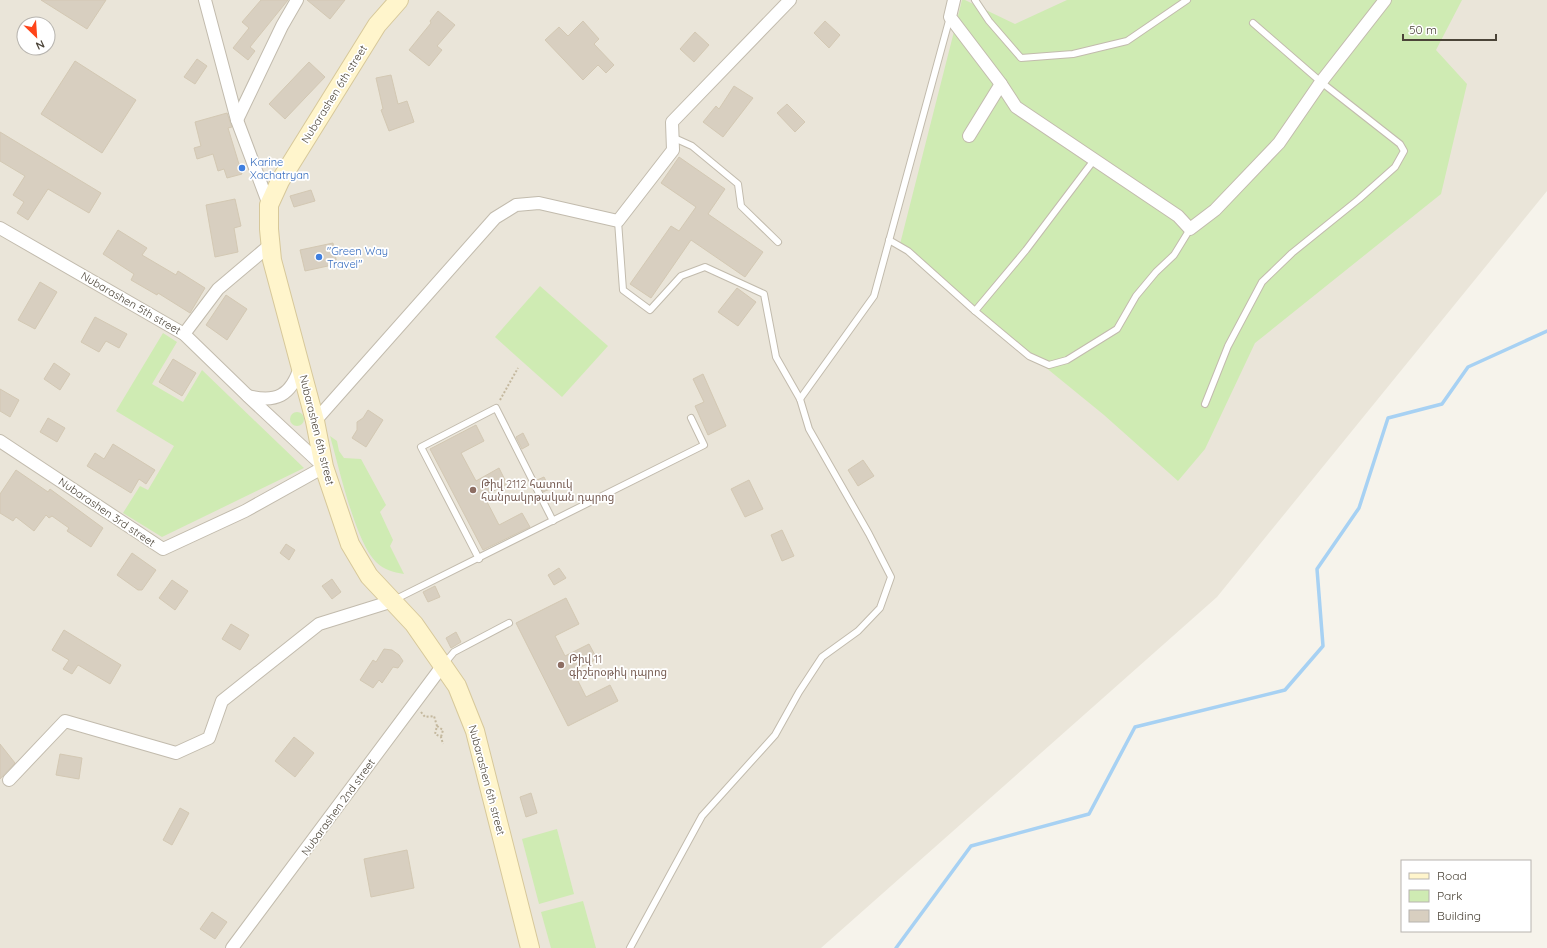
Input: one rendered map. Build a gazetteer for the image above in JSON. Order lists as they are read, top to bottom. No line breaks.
{"streets":{"main road":["Nubarashen 6th street"],"street":["Nubarashen 5th street","Nubarashen 3rd street","Nubarashen 2nd street"]},"crossings":[["Nubarashen 6th street","Nubarashen 5th street"],["Nubarashen 6th street","Nubarashen 3rd street"],["Nubarashen 6th street","Nubarashen 2nd street"],["Nubarashen 5th street","Nubarashen 3rd street"]],"places":["Karine Xachatryan","\"Green Way Travel\"","Թիվ 2112 հատուկ հանրակրթական դպրոց","Թիվ 11 գիշերօթիկ դպրոց"],"legend":["Road","Park","Building"],"scale_bar":"50 m","north":"bottom right"}
